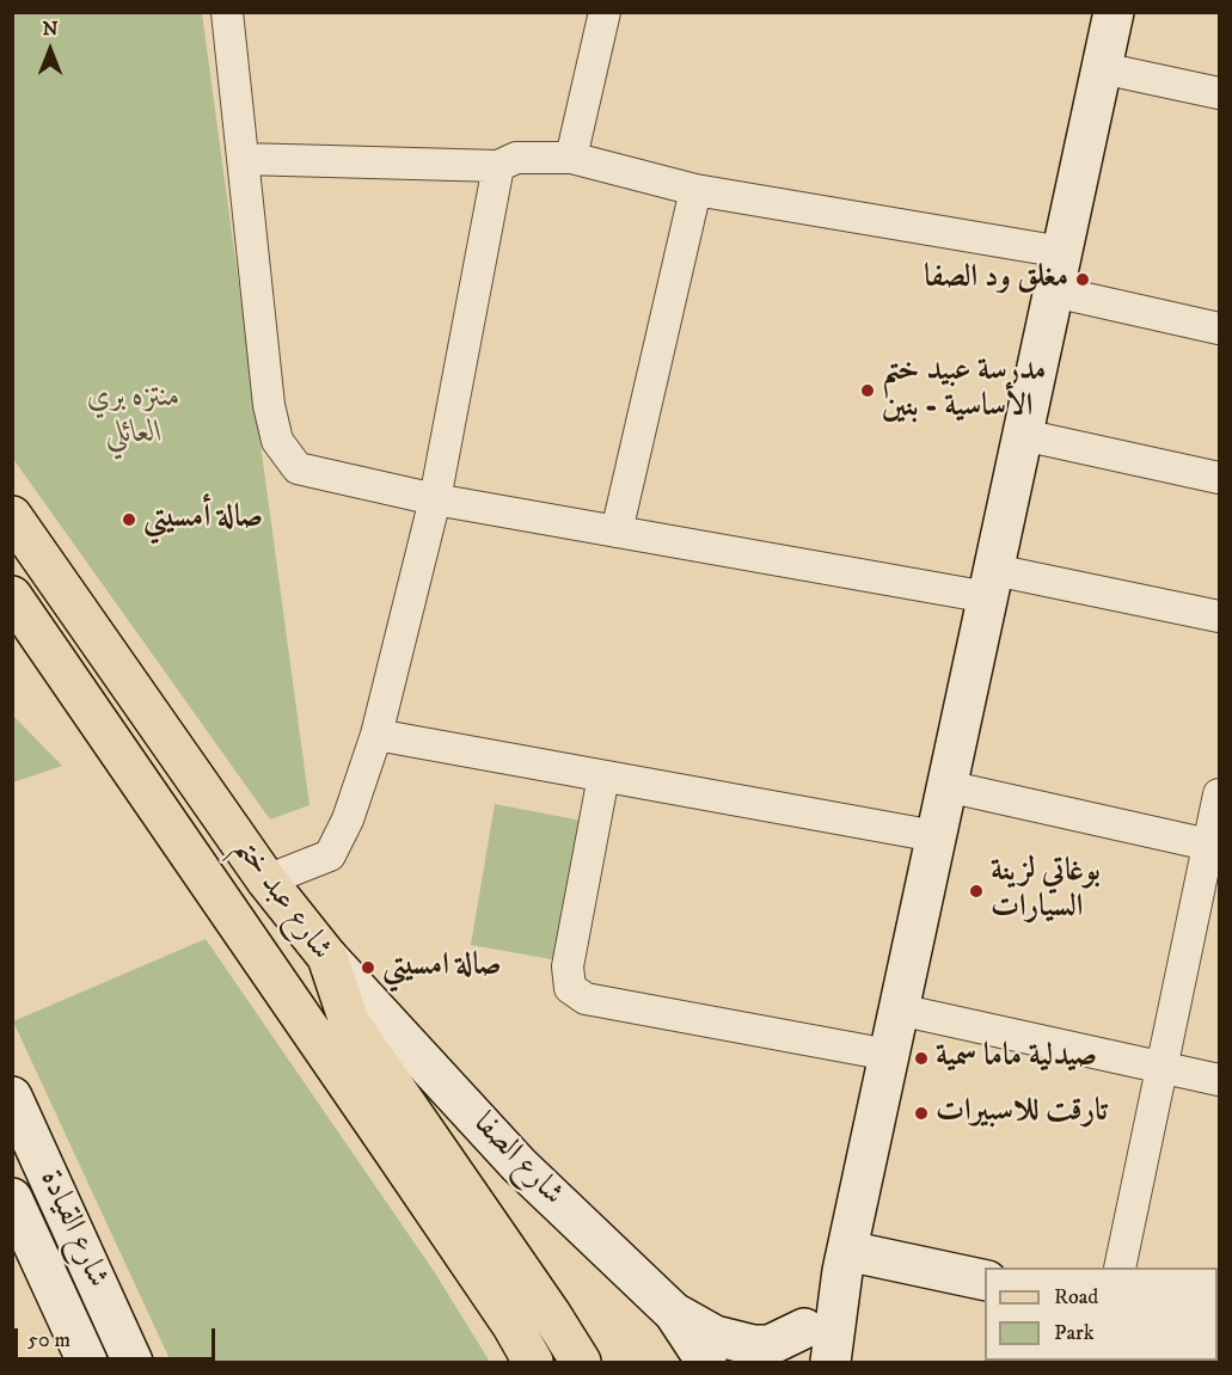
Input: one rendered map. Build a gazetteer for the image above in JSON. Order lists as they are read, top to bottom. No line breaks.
{"streets":{"main road":["شارع عبد ختم"],"street":["شارع الصفا","شارع القيادة"]},"crossings":[["شارع عبد ختم","شارع الصفا"]],"parks":["منتزه بري العائلي"],"places":["مغلق ود الصفا","مدرسة عبيد ختم الأساسية - بنين","صالة أمسيتي","بوغاتي لزينة السيارات","صالة امسيتي","صيدلية ماما سمية","تارقت للاسبيرات"],"legend":["Road","Park"],"scale_bar":"50 m","north":"top"}
